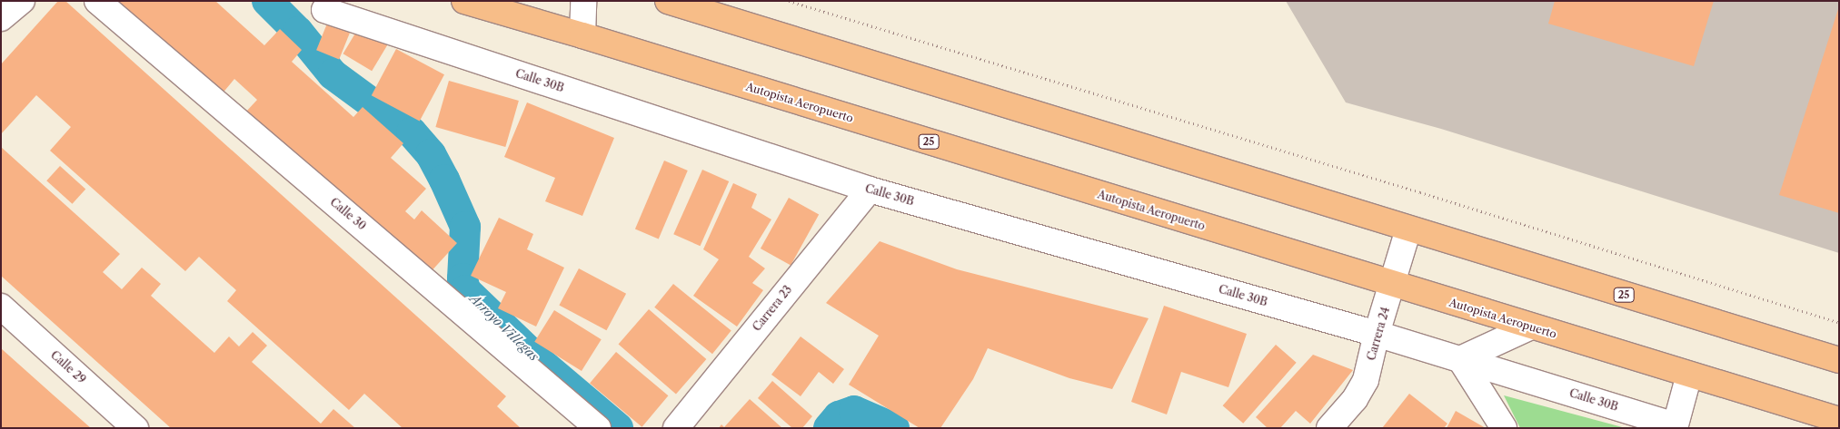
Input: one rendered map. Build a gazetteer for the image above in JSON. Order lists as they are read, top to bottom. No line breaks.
{"streets":{"highway":["Autopista Aeropuerto","25"],"street":["Calle 30B","Calle 30","Carrera 23","Carrera 24","Calle 29"]},"crossings":[["Calle 30B","Carrera 23"],["Calle 30B","Carrera 24"],["Autopista Aeropuerto","Carrera 24"],["25","Carrera 24"]],"water":["Arroyo Villegas"]}
